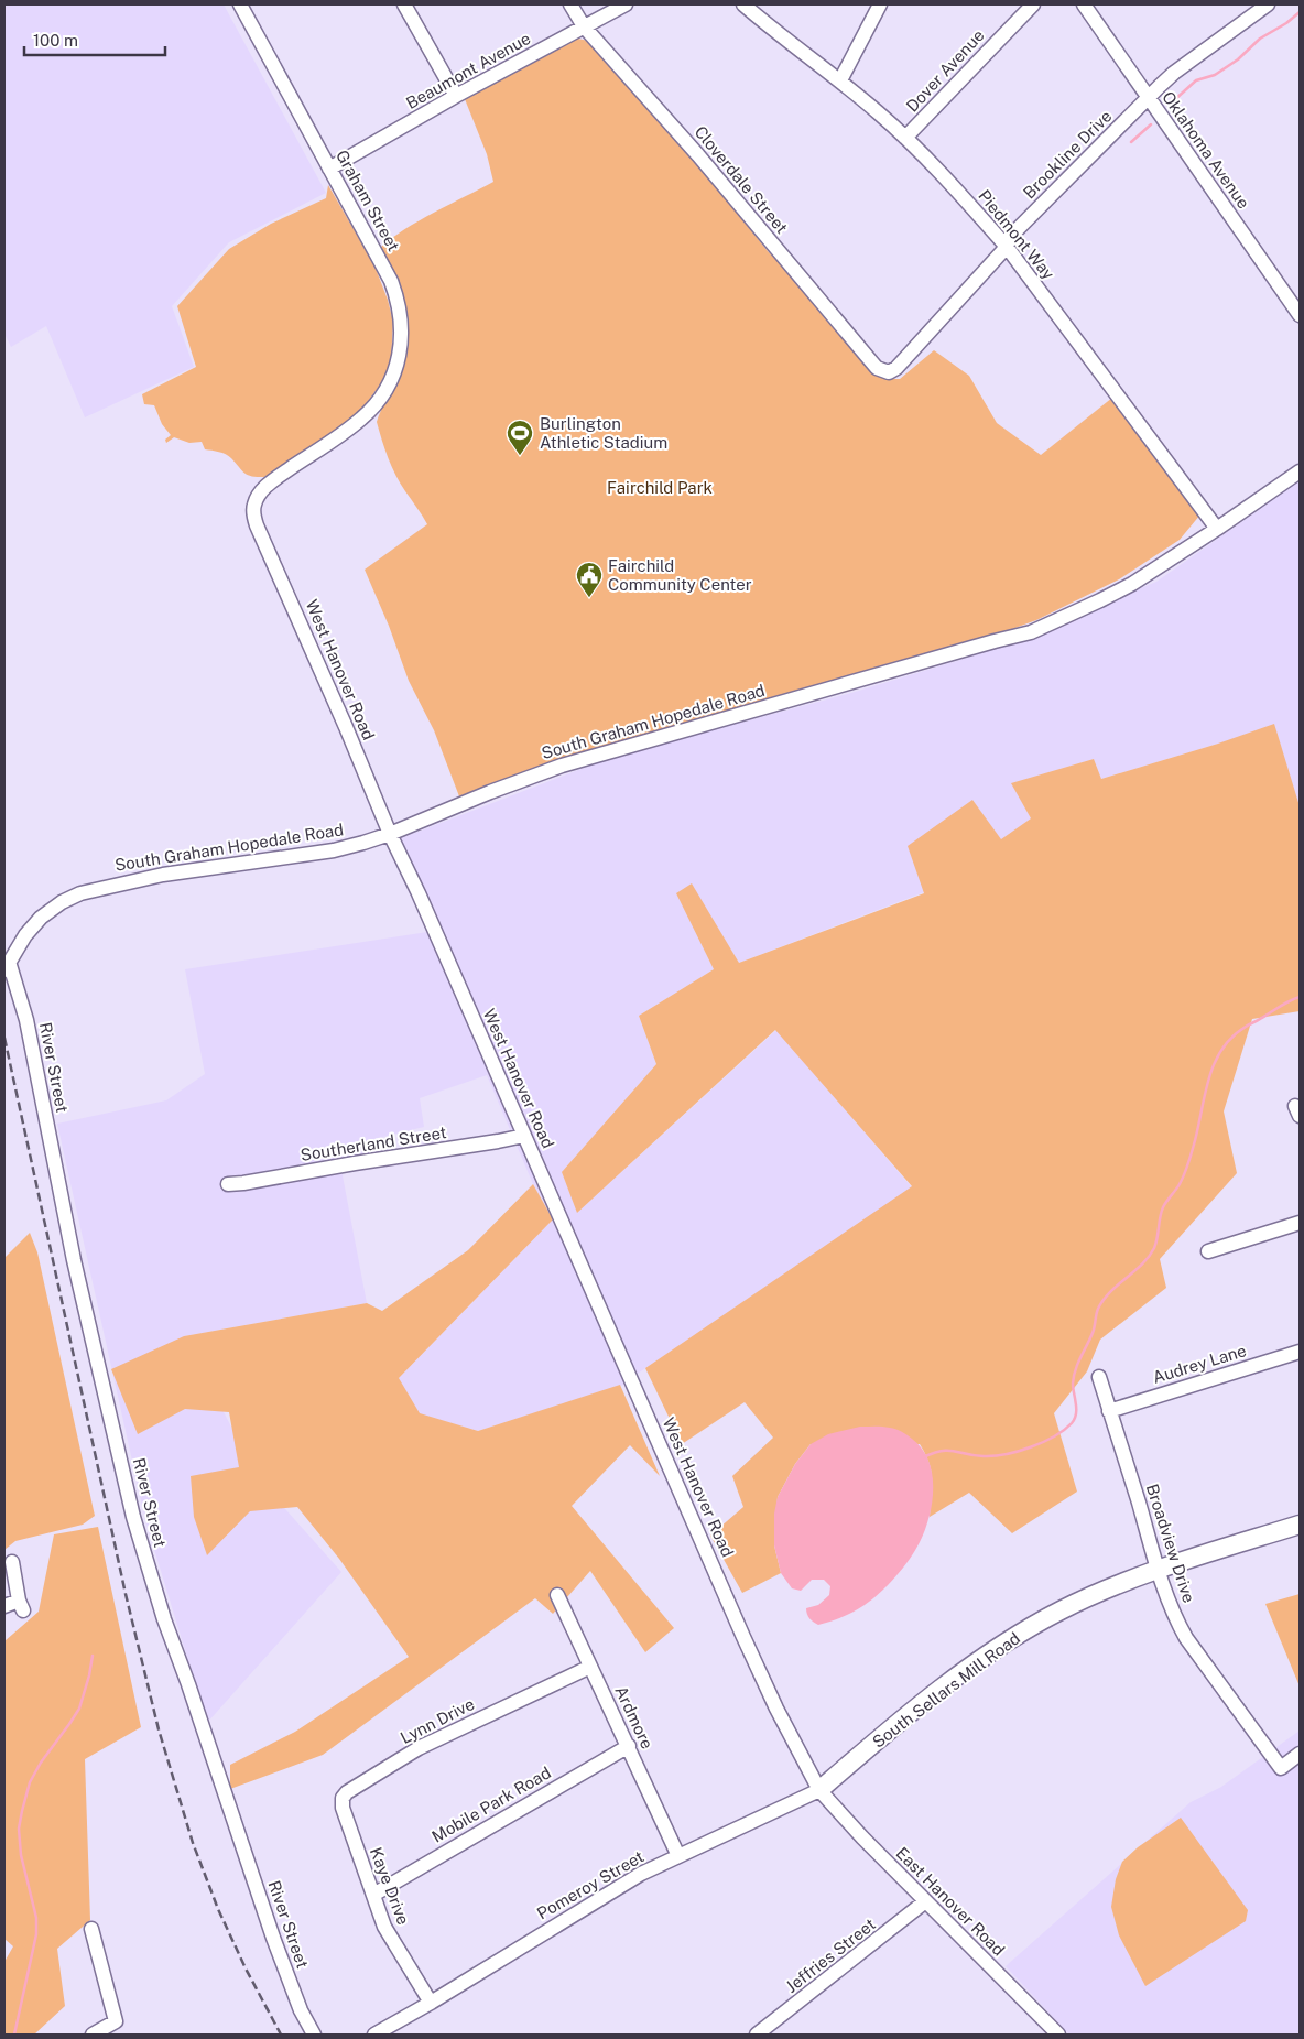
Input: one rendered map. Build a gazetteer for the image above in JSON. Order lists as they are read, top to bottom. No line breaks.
{"streets":{"main road":["South Sellars Mill Road"],"street":["Beaumont Avenue","Dover Avenue","Oklahoma Avenue","Brookline Drive","Cloverdale Street","Graham Street","Piedmont Way","West Hanover Road","South Graham Hopedale Road","River Street","Southerland Street","Audrey Lane","Broadview Drive","Ardmore","Lynn Drive","Mobile Park Road","Pomeroy Street","Kaye Drive","East Hanover Road","Jeffries Street"]},"crossings":[["Beaumont Avenue","Cloverdale Street"],["Beaumont Avenue","Graham Street"],["Dover Avenue","Piedmont Way"],["Oklahoma Avenue","Brookline Drive"],["Brookline Drive","Cloverdale Street"],["Brookline Drive","Piedmont Way"],["Graham Street","West Hanover Road"],["Piedmont Way","South Graham Hopedale Road"],["West Hanover Road","South Graham Hopedale Road"],["West Hanover Road","Southerland Street"],["West Hanover Road","South Sellars Mill Road"],["West Hanover Road","Pomeroy Street"],["West Hanover Road","East Hanover Road"],["South Graham Hopedale Road","River Street"],["Audrey Lane","Broadview Drive"],["Broadview Drive","South Sellars Mill Road"],["South Sellars Mill Road","Pomeroy Street"],["South Sellars Mill Road","East Hanover Road"],["Ardmore","Lynn Drive"],["Ardmore","Mobile Park Road"],["Ardmore","Pomeroy Street"],["Lynn Drive","Kaye Drive"],["Mobile Park Road","Kaye Drive"],["Pomeroy Street","Kaye Drive"],["Pomeroy Street","East Hanover Road"],["East Hanover Road","Jeffries Street"]],"parks":["Fairchild Park"],"places":{"sports":["Burlington Athletic Stadium"],"public building":["Fairchild Community Center"]},"scale_bar":"100 m"}
